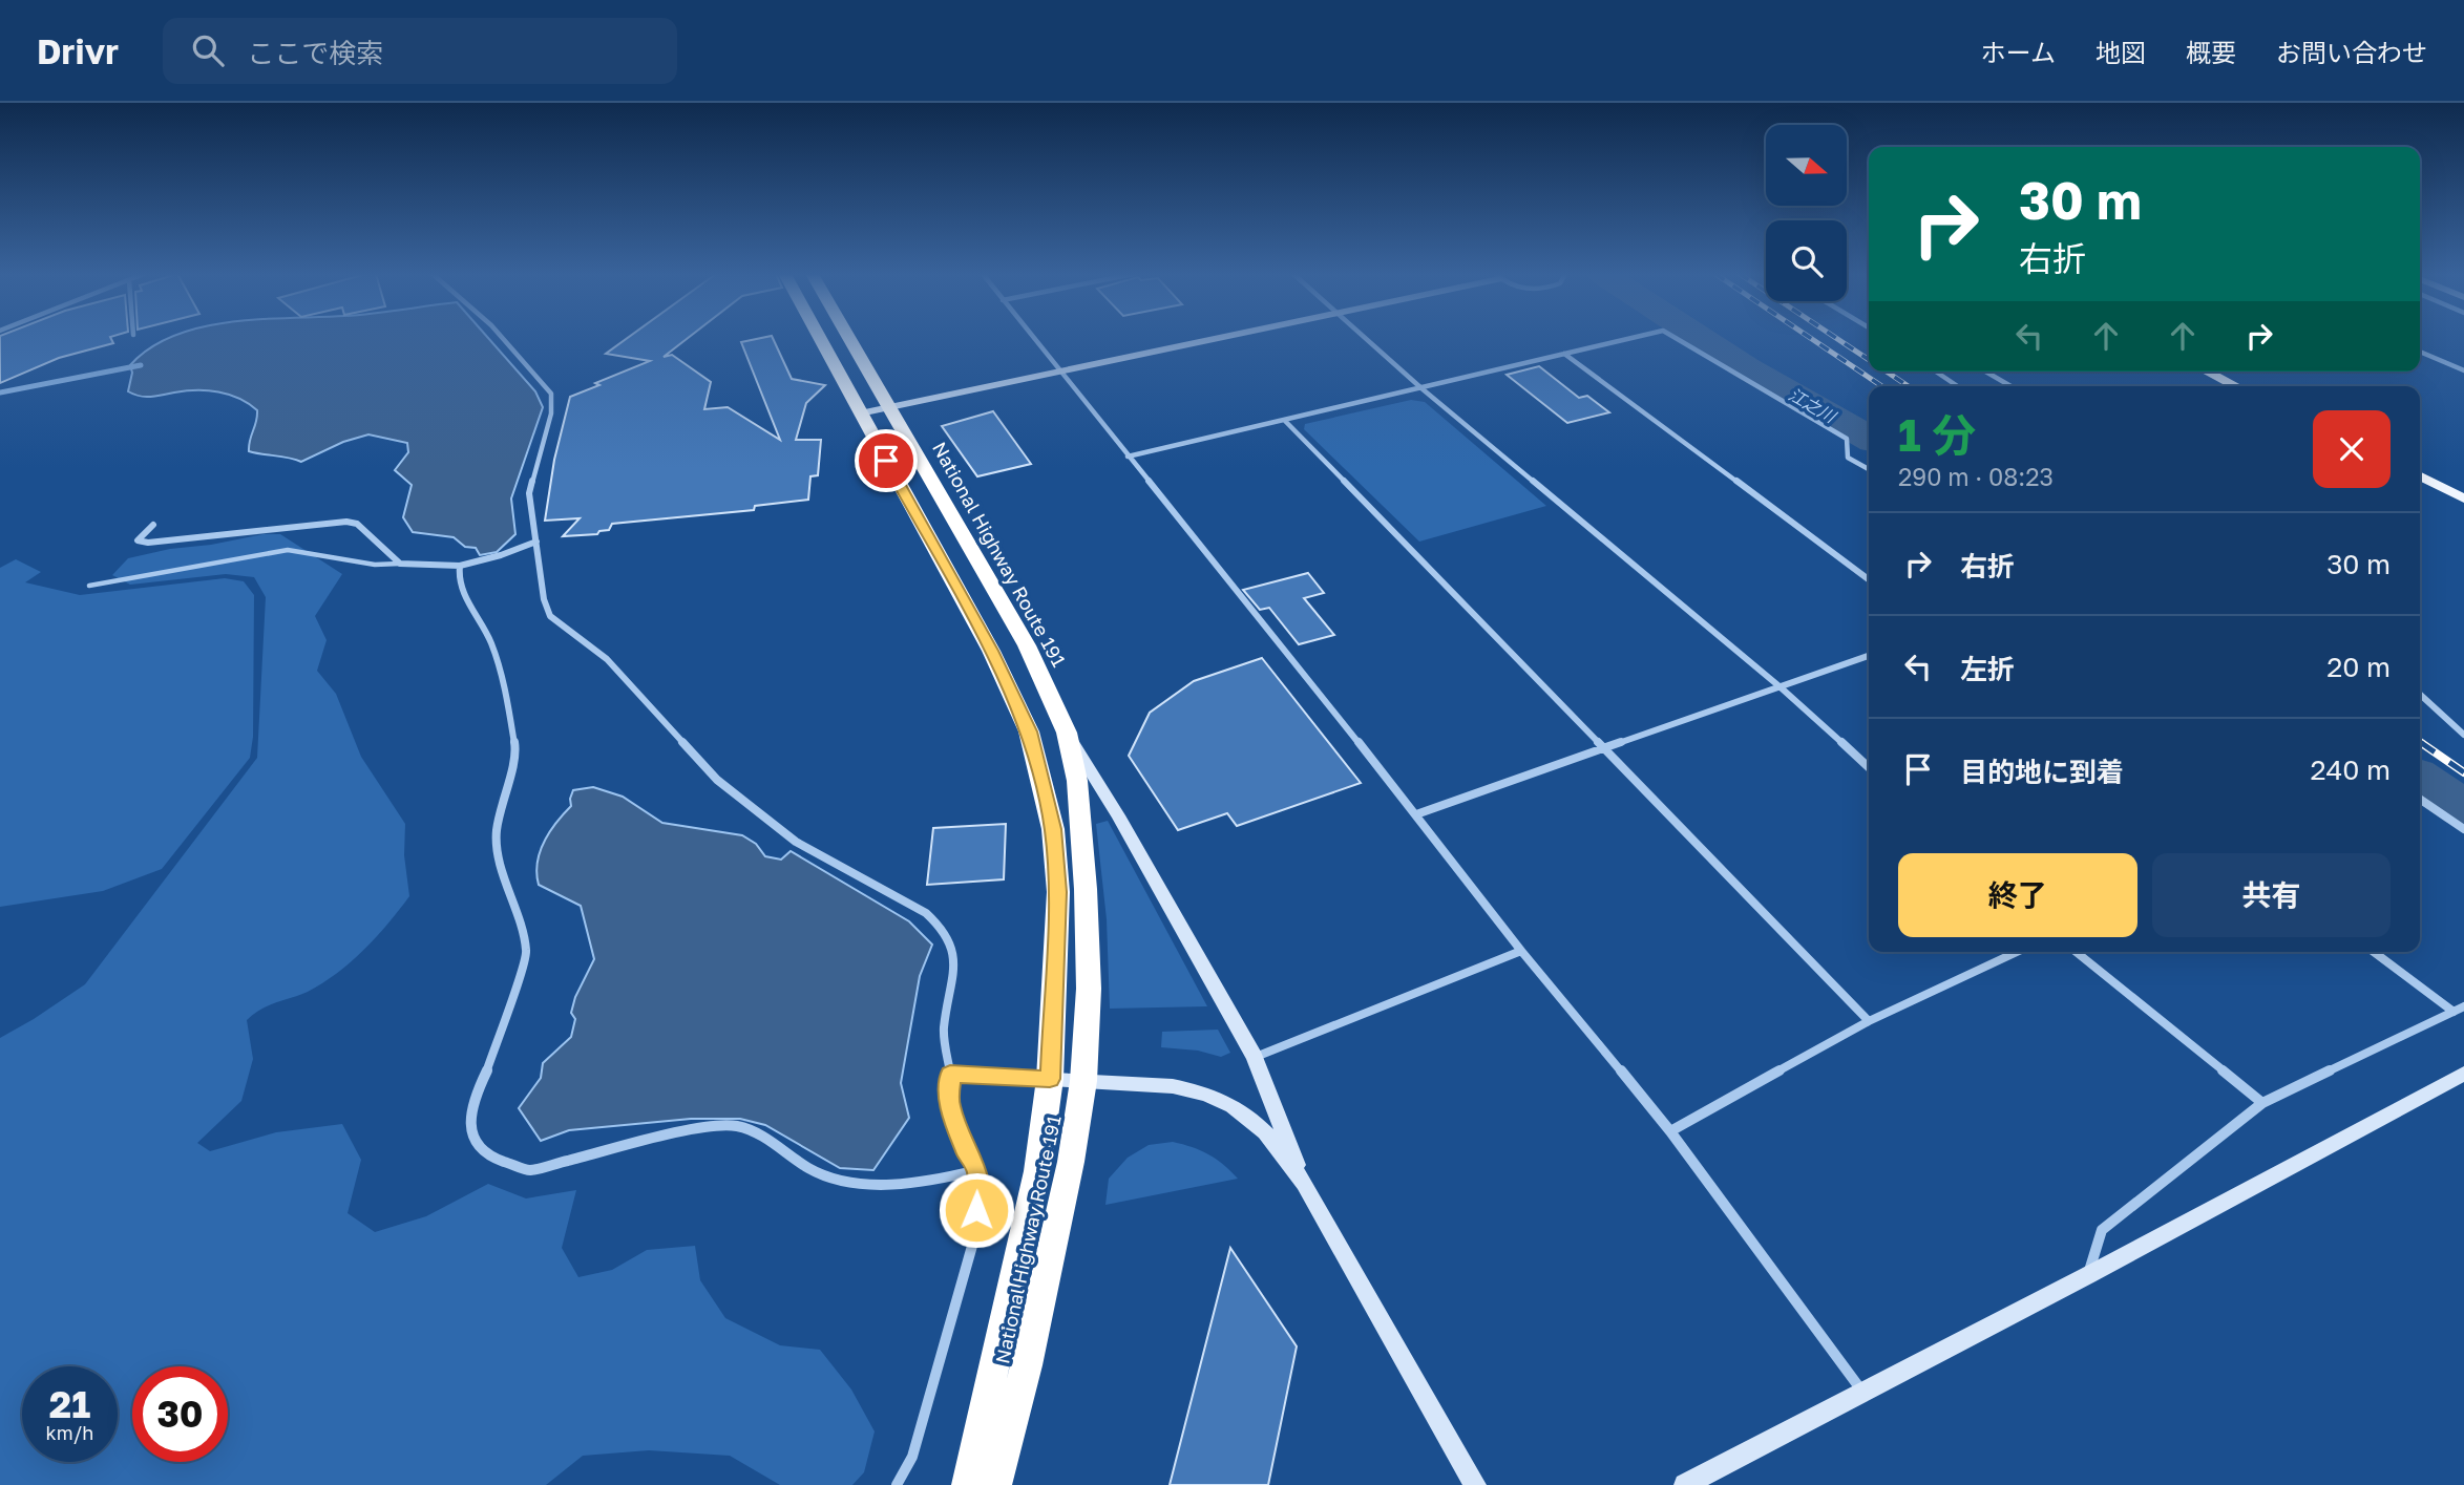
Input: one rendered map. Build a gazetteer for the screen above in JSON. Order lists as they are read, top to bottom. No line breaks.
{"streets":{"highway":["National Highway Route 191"]},"water":["江之川"],"north":"right","page":{"header":"Drivr","search":"ここで検索","nav":["ホーム","地図","概要","お問い合わせ"],"turn":["30 m","右折"],"heading":["1 分","290 m · 08:23"],"list":[{"name":"右折","value":"30 m"},{"name":"左折","value":"20 m"},{"name":"目的地に到着","value":"240 m"}],"buttons":["終了","共有"],"speed":"21 km/h","limit":"30"}}
